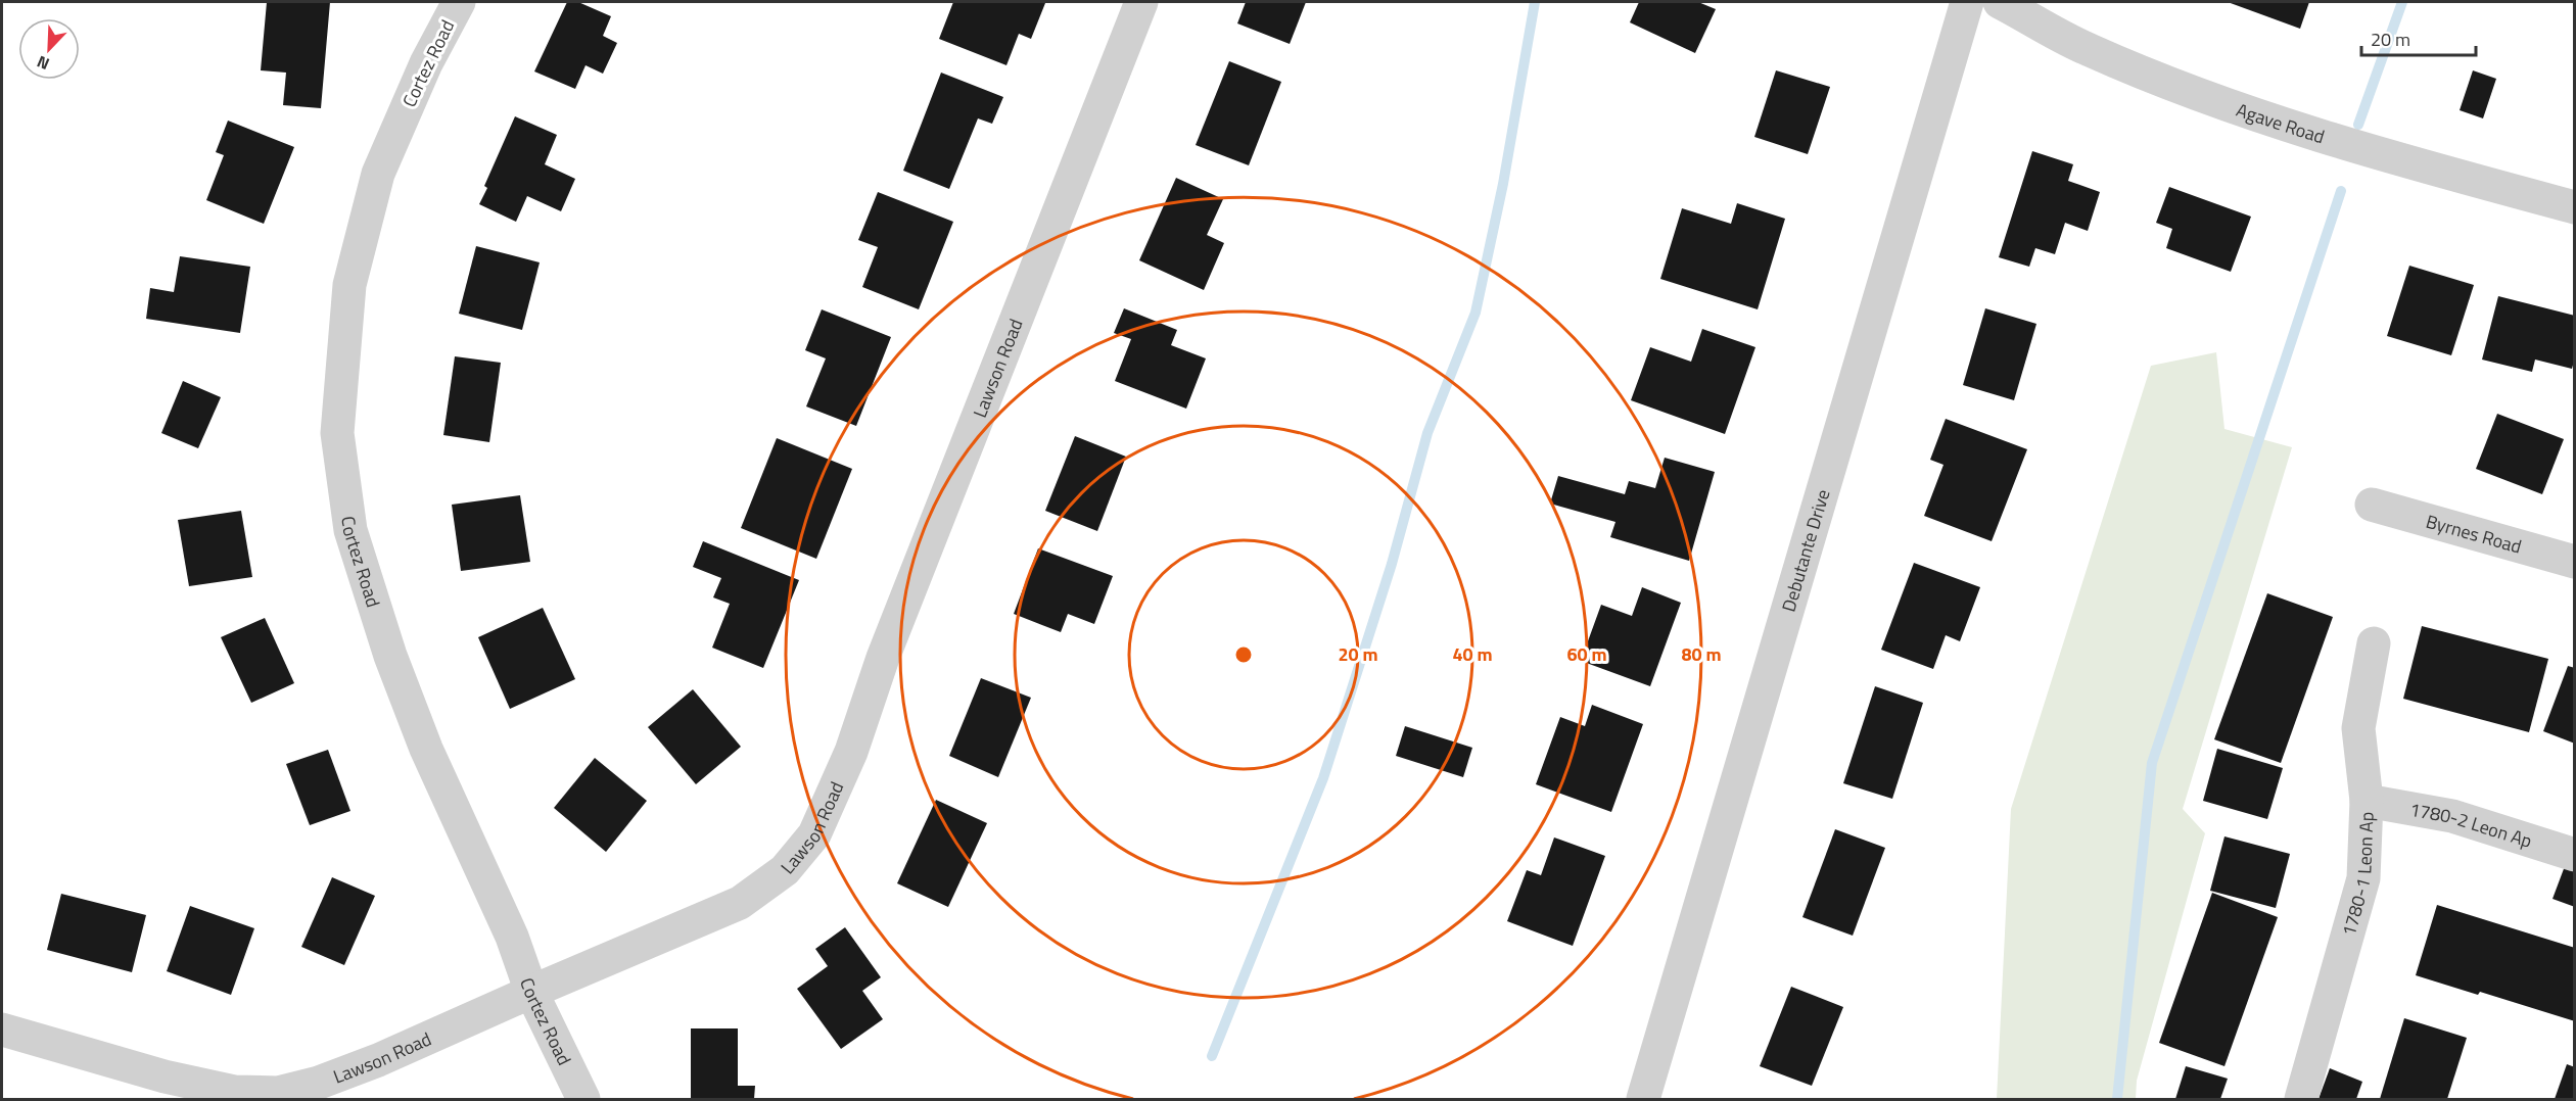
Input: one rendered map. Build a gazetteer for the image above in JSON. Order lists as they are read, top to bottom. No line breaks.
{"streets":{"street":["Cortez Road","Agave Road","Lawson Road","Byrnes Road","Debutante Drive","1780-2 Leon Ap","1780-1 Leon Ap"]},"crossings":[["Cortez Road","Lawson Road"],["1780-2 Leon Ap","1780-1 Leon Ap"]],"scale_bar":"20 m","north":"bottom left","rings":["20 m","40 m","60 m","80 m"]}
